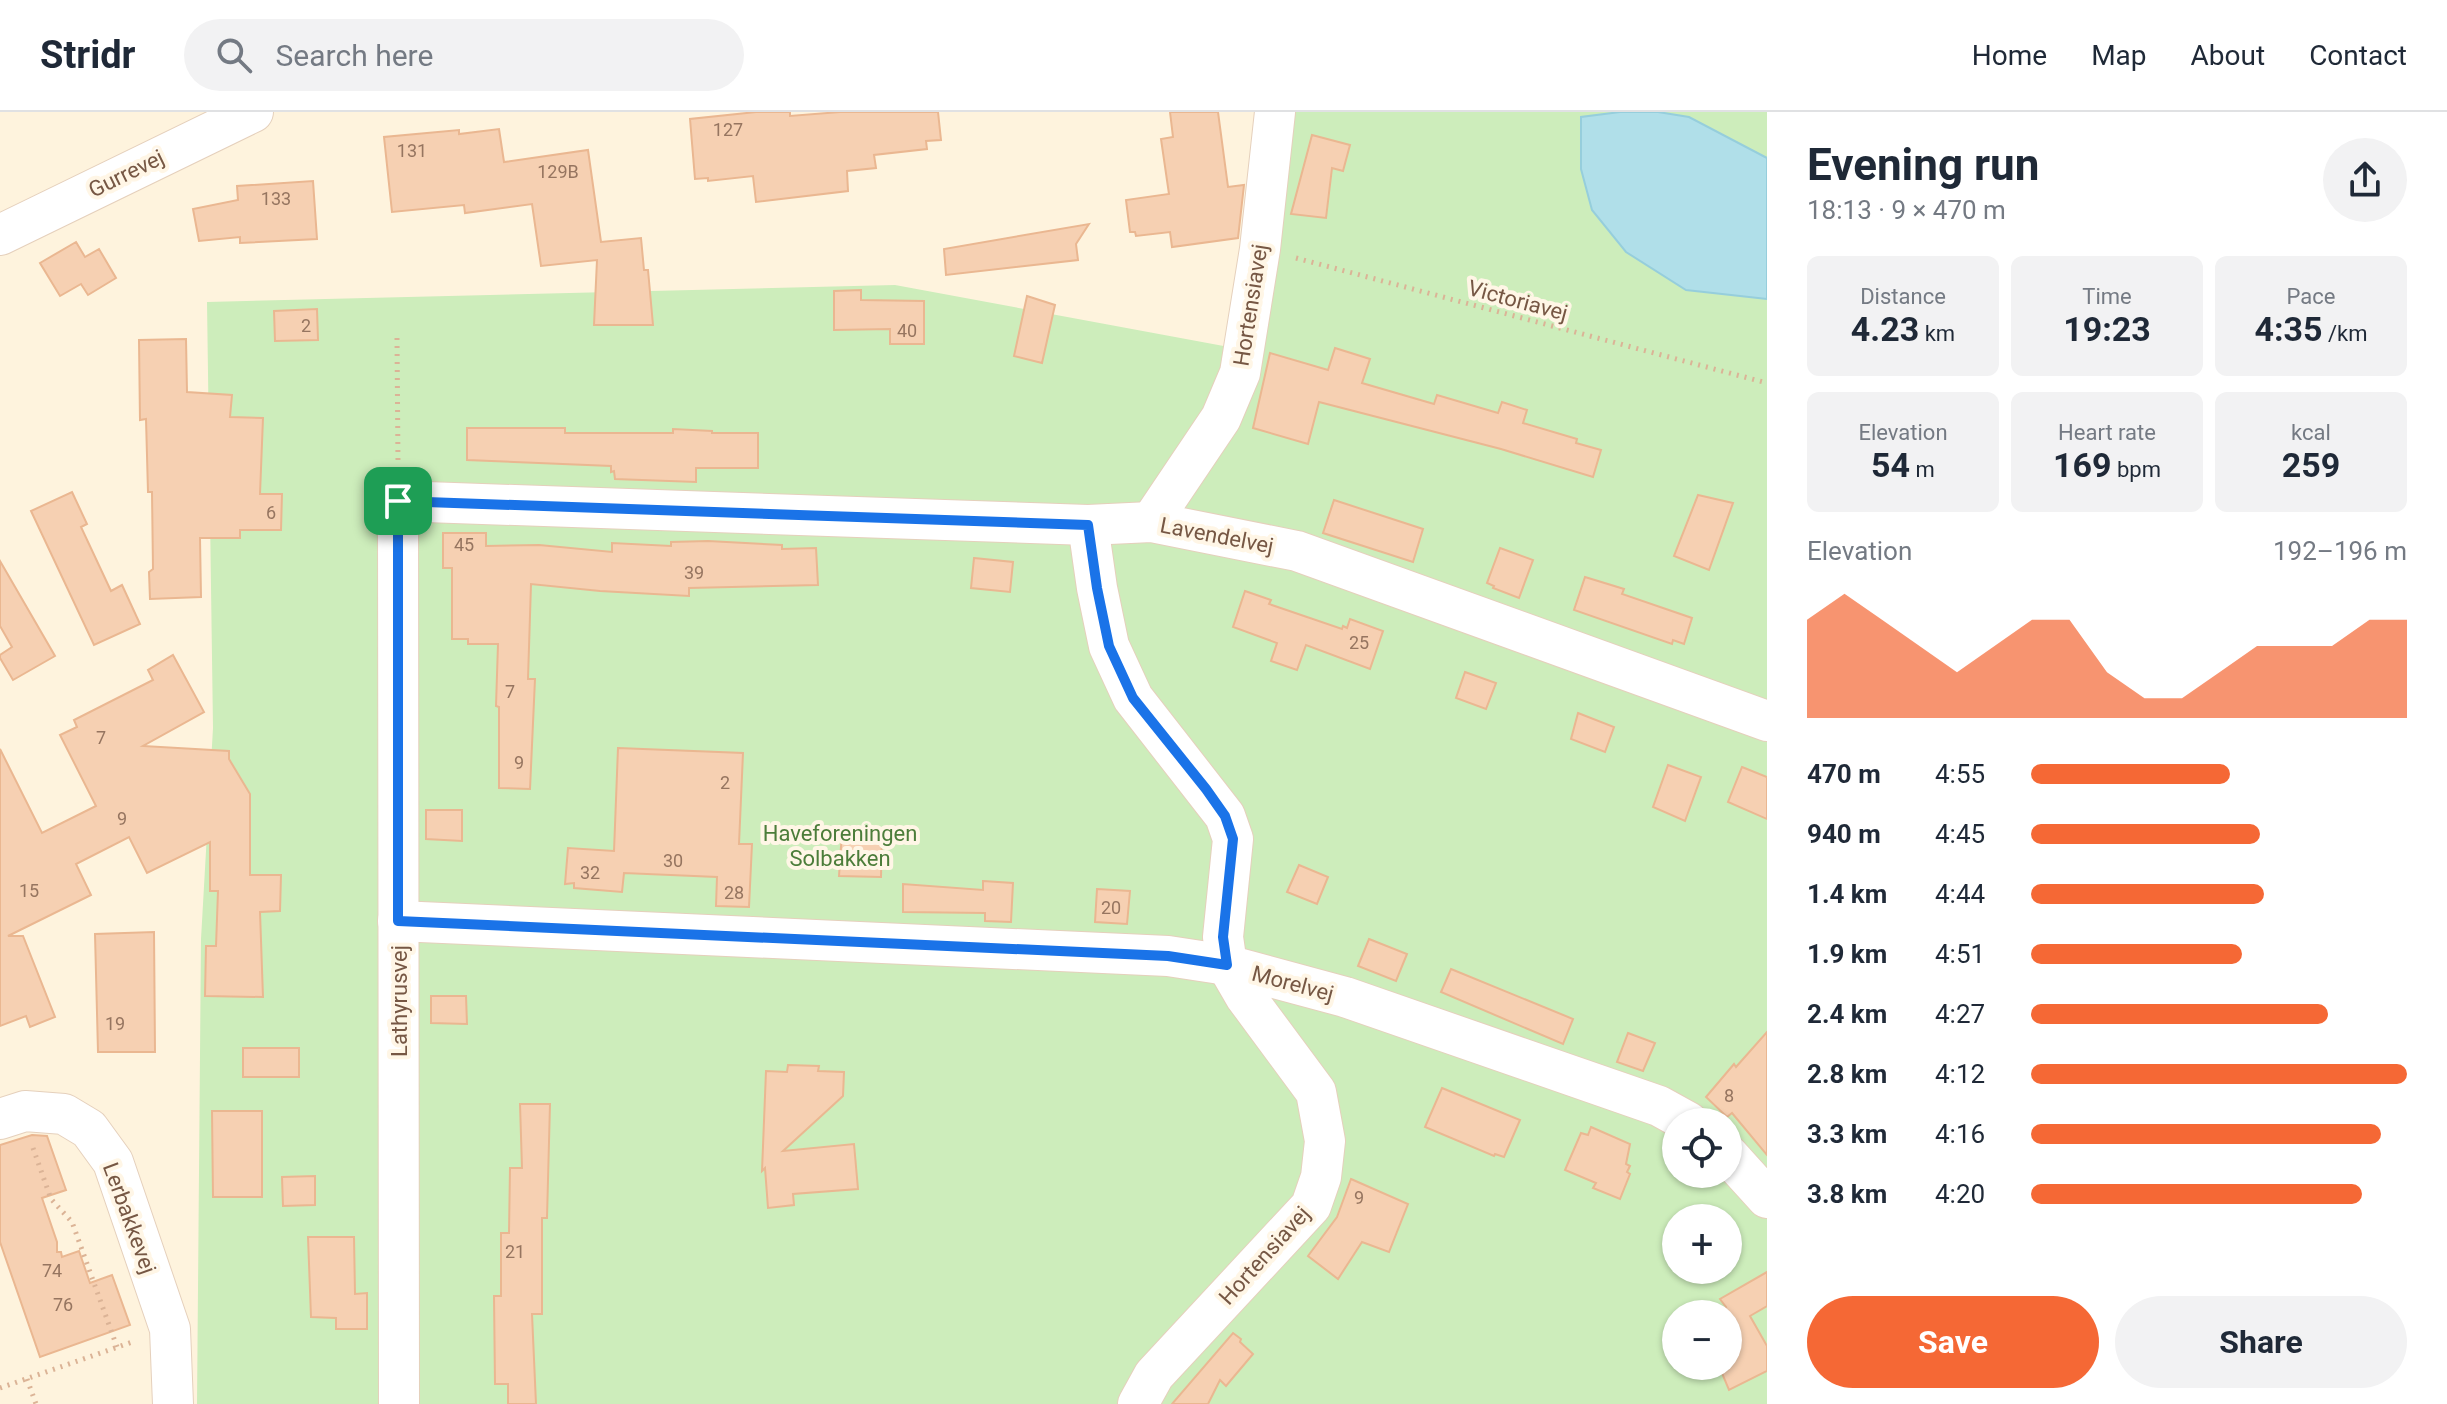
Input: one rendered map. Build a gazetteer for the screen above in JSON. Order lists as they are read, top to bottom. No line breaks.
{"streets":{"street":["Gurrevej","Hortensiavej","Lavendelvej","Morelvej","Lathyrusvej","Lerbakkevej"],"path":["Victoriavej"]},"crossings":[["Victoriavej","Hortensiavej"],["Hortensiavej","Lavendelvej"],["Hortensiavej","Morelvej"],["Lavendelvej","Lathyrusvej"],["Morelvej","Lathyrusvej"]],"parks":["Haveforeningen Solbakken"],"house_numbers":["127","131","129B","133","2","40","6","45","39","25","7","7","9","2","9","30","32","15","28","20","19","8","9","21","74","76"],"page":{"header":"Stridr","search":"Search here","nav":["Home","Map","About","Contact"],"heading":["Evening run","18:13 · 9 × 470 m"],"stats":[["Distance","4.23 km"],["Time","19:23"],["Pace","4:35 /km"],["Elevation","54 m"],["Heart rate","169 bpm"],["kcal","259"]],"chart":["Elevation","192–196 m"],"list":[{"name":"470 m","note":"4:55"},{"name":"940 m","note":"4:45"},{"name":"1.4 km","note":"4:44"},{"name":"1.9 km","note":"4:51"},{"name":"2.4 km","note":"4:27"},{"name":"2.8 km","note":"4:12"},{"name":"3.3 km","note":"4:16"},{"name":"3.8 km","note":"4:20"}],"map_buttons":["+","−"],"buttons":["Save","Share"]}}
